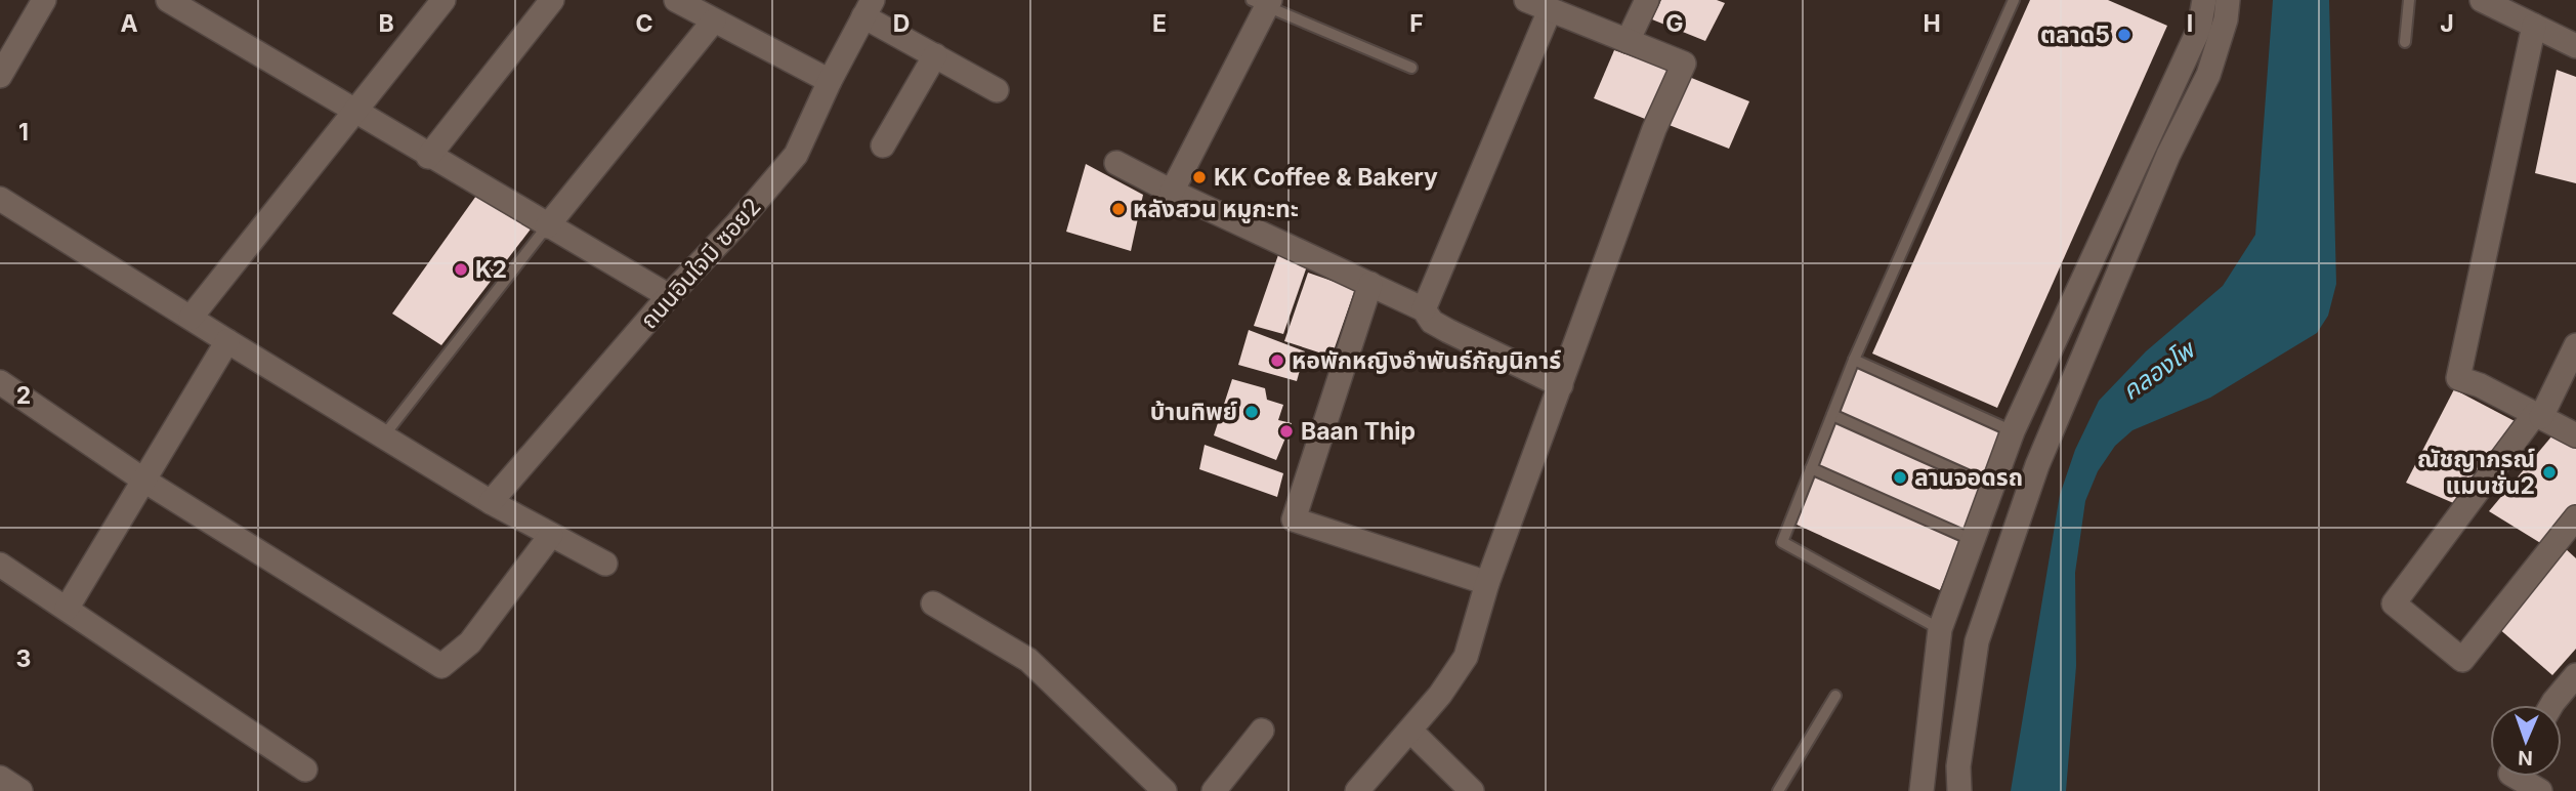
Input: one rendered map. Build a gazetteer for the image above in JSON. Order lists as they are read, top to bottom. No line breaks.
{"streets":{"street":["ถนนอินใจมี ซอย2"]},"water":["คลองโพ"],"places":["ตลาด5","KK Coffee & Bakery","หลังสวน หมูกะทะ","K2","หอพักหญิงอำพันธ์กัญนิการ์","บ้านทิพย์","Baan Thip","ณัชญาภรณ์ แมนชั่น2","ลานจอดรถ"],"north":"bottom","grid":{"columns":["A","B","C","D","E","F","G","H","I","J"],"rows":["1","2","3"]}}
